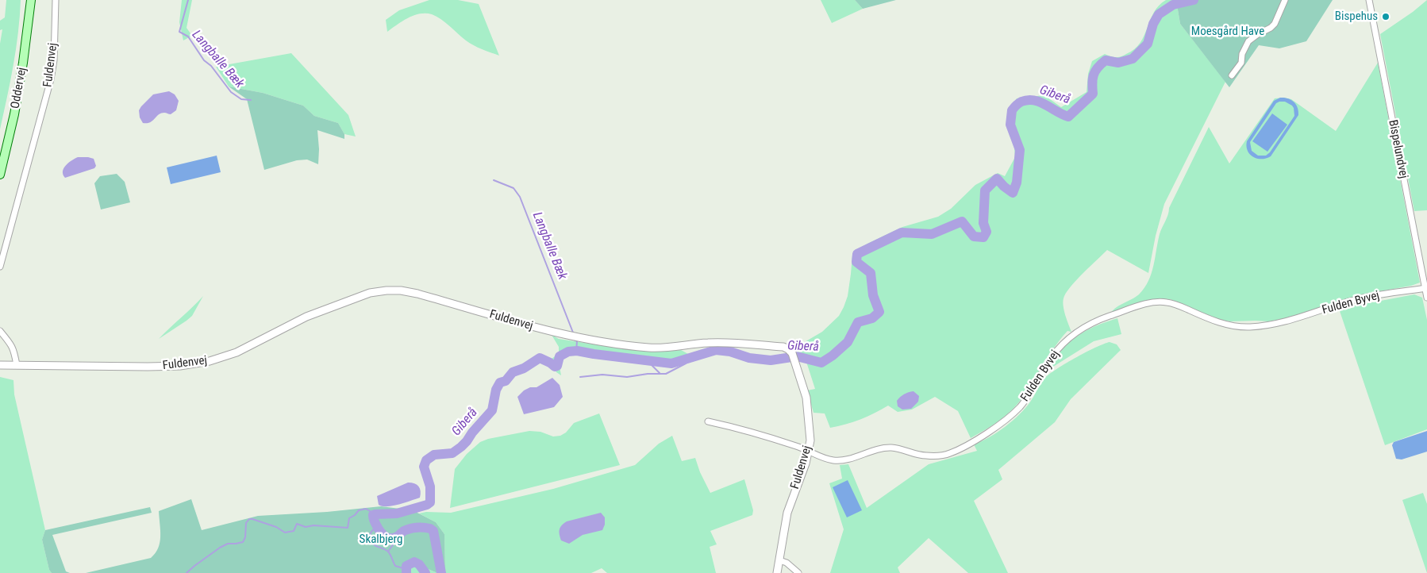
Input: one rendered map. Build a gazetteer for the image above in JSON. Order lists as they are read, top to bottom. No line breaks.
{"streets":{"main road":["Oddervej"],"street":["Fuldenvej","Bispelundvej","Fulden Byvej"]},"crossings":[["Fuldenvej","Fulden Byvej"],["Bispelundvej","Fulden Byvej"]],"water":["Langballe Bæk","Giberå"],"parks":["Moesgård Have","Skalbjerg"],"places":["Bispehus"]}
